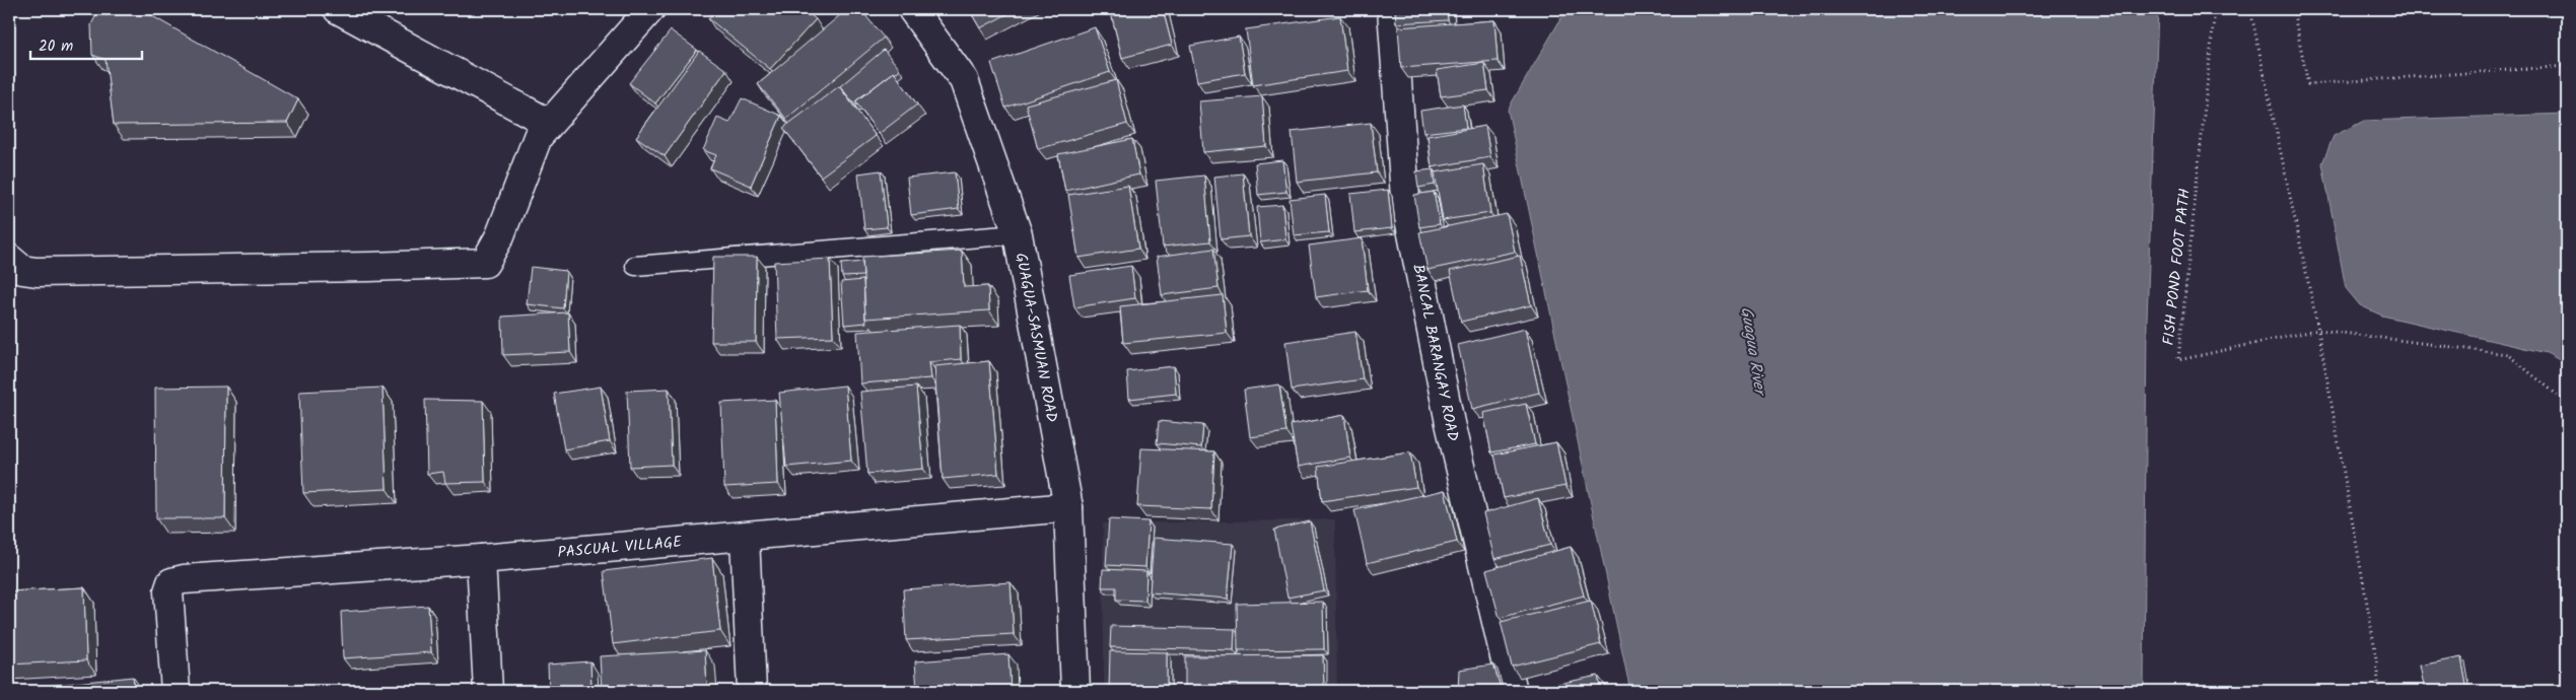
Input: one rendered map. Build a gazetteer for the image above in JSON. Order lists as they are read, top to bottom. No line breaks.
{"streets":{"street":["GUAGUA-SASMUAN ROAD","BANCAL BARANGAY ROAD","PASCUAL VILLAGE"],"path":["FISH POND FOOT PATH"]},"crossings":[["GUAGUA-SASMUAN ROAD","PASCUAL VILLAGE"]],"water":["Guagua River"],"scale_bar":"20 m"}
